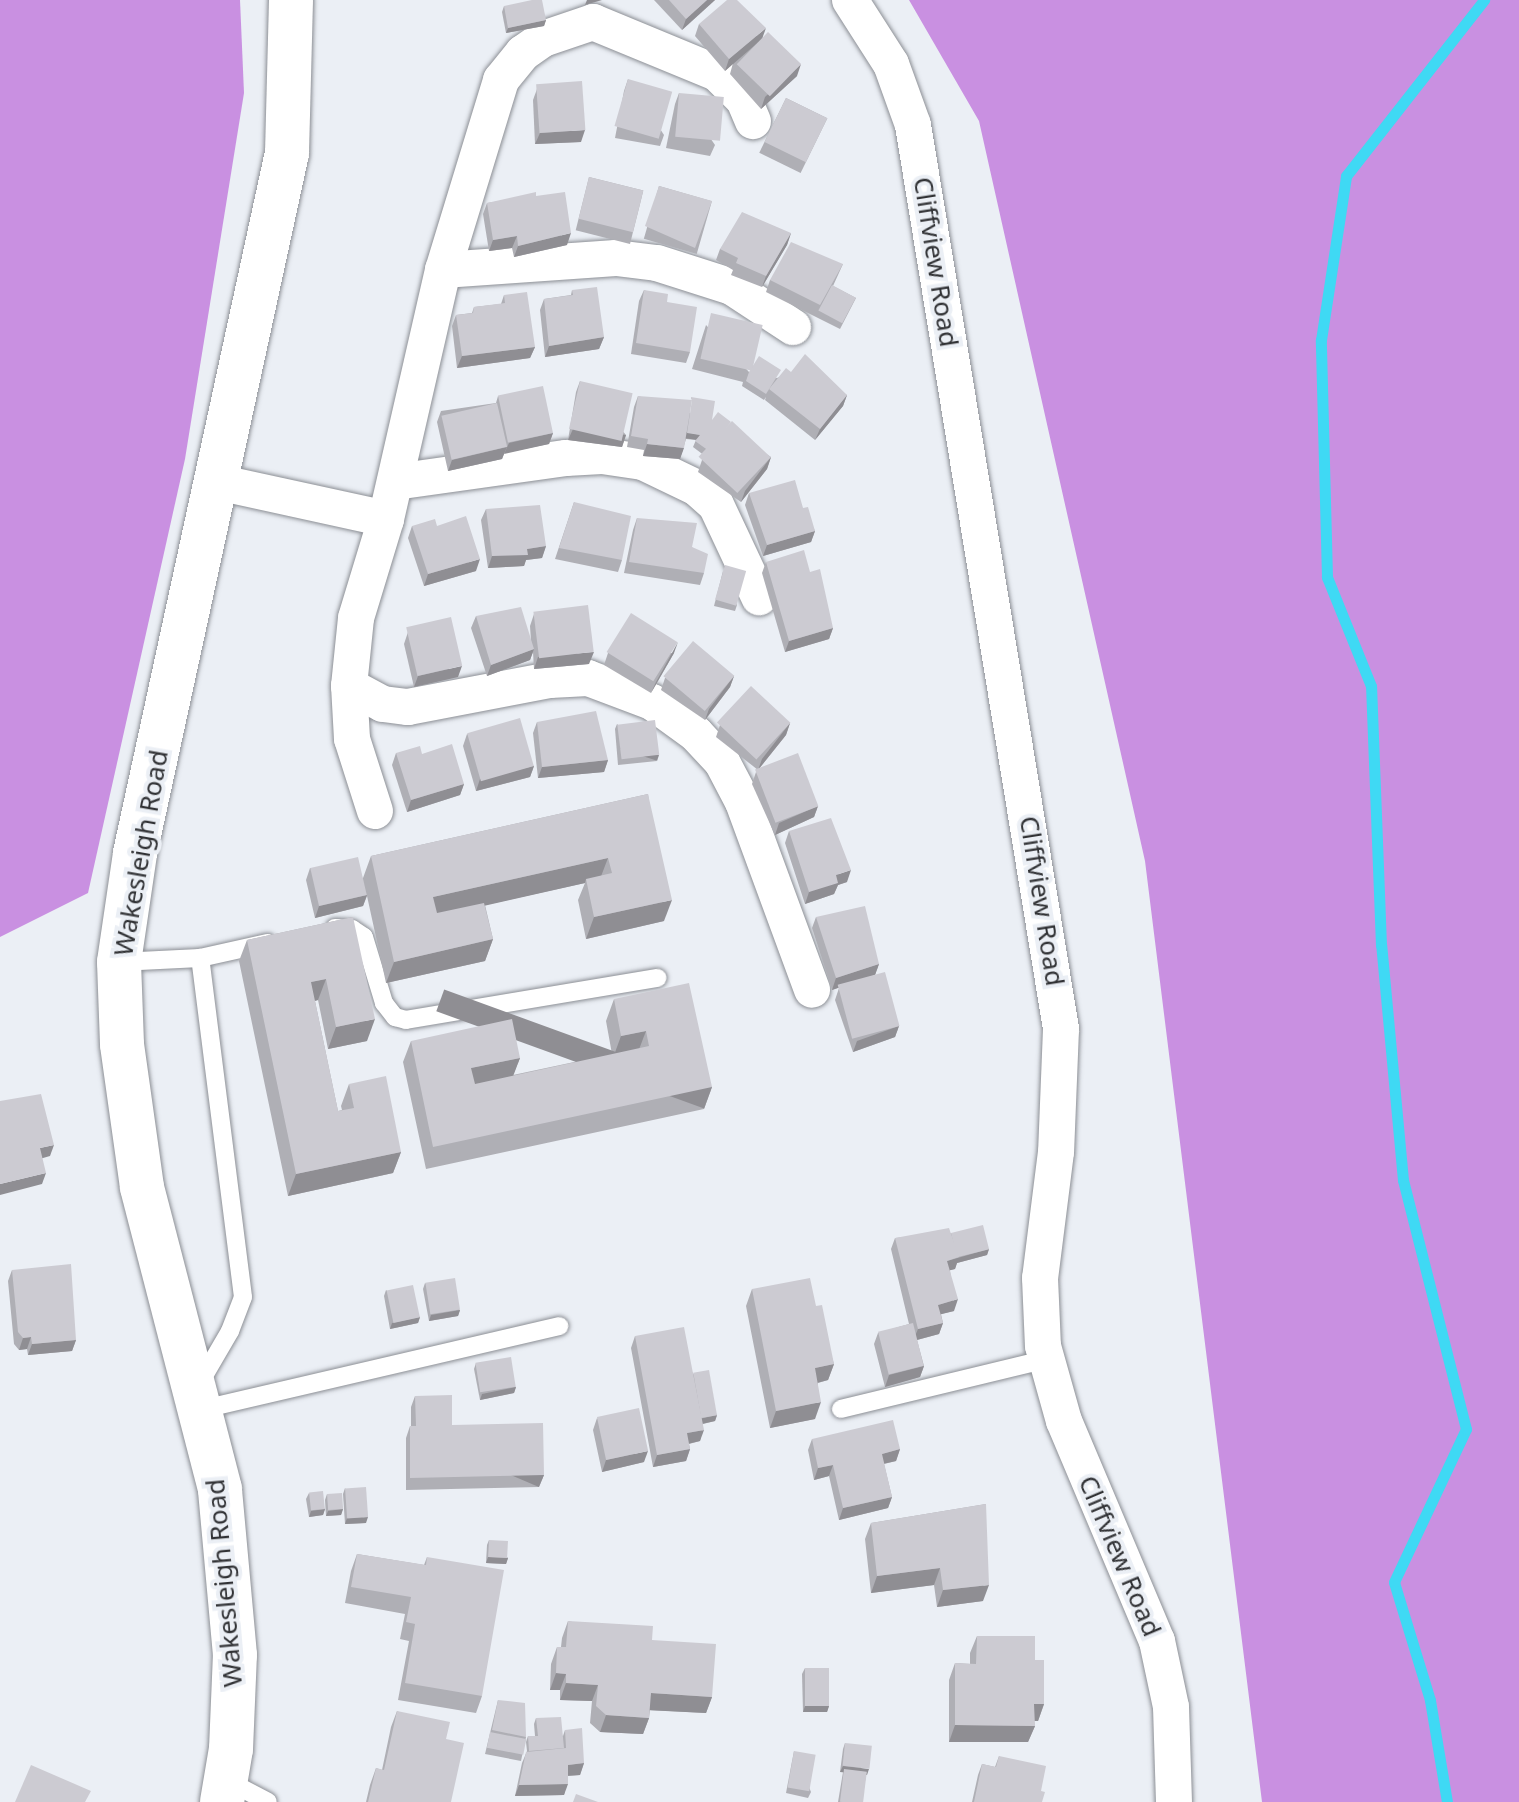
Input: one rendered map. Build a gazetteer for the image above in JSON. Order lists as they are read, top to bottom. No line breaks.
{"streets":{"main road":["Wakesleigh Road"],"street":["Cliffview Road"]}}
